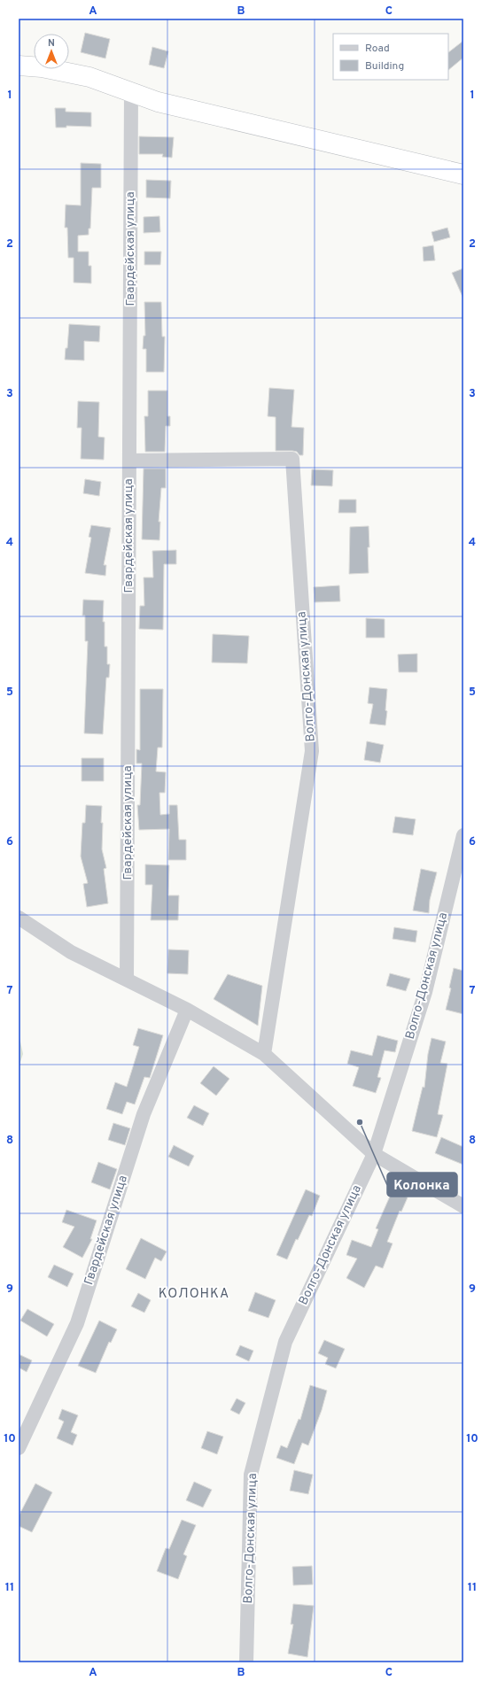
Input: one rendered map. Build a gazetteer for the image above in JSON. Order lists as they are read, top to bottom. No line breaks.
{"streets":{"street":["Гвардейская улица","Волго-Донская улица"]},"crossings":[["Гвардейская улица","Волго-Донская улица"]],"districts":["КОЛОНКА"],"places":["Колонка"],"legend":["Road","Building"],"north":"top","grid":{"columns":["A","B","C"],"rows":["1","2","3","4","5","6","7","8","9","10","11"]}}
